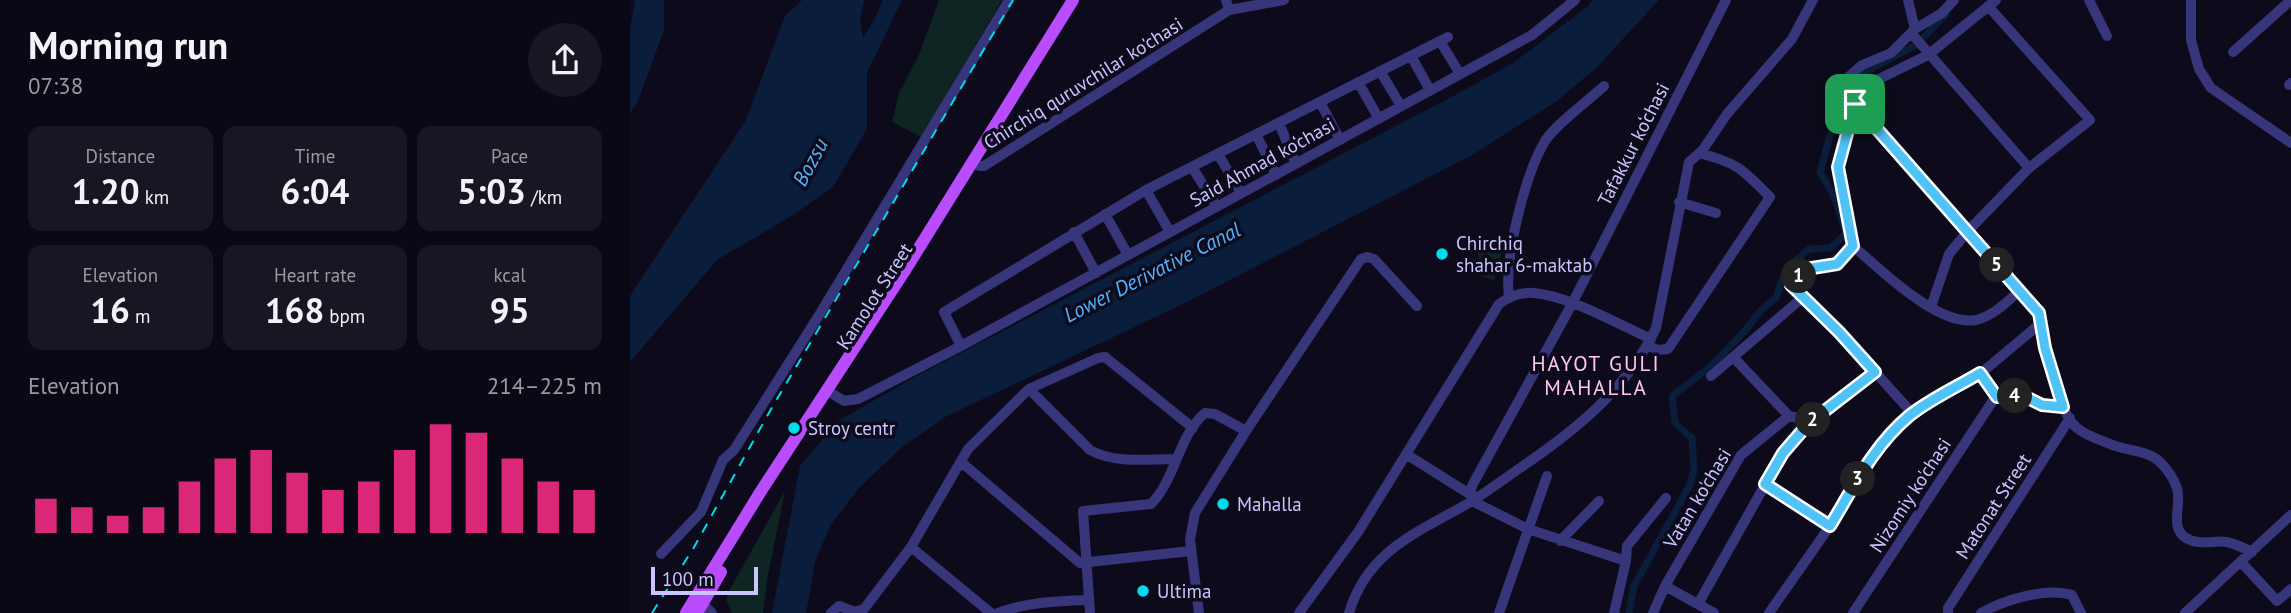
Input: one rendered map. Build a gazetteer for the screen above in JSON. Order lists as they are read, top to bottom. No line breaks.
{"streets":{"main road":["Kamolot Street"],"street":["Chirchiq quruvchilar ko'chasi","Tafakkur ko‘chasi","Said Ahmad ko‘chasi","Nizomiy ko'chasi","Vatan ko'chasi","Matonat Street"]},"crossings":[["Chirchiq quruvchilar ko'chasi","Kamolot Street"],["Said Ahmad ko‘chasi","Kamolot Street"]],"districts":["HAYOT GULI MAHALLA"],"water":["Bozsu","Lower Derivative Canal"],"places":["Chirchiq shahar 6-maktab","Stroy centr","Mahalla","Ultima"],"scale_bar":"100 m","page":{"heading":["Morning run","07:38"],"stats":[["Distance","1.20 km"],["Time","6:04"],["Pace","5:03 /km"],["Elevation","16 m"],["Heart rate","168 bpm"],["kcal","95"]],"pins":["5","1","4","2","3"],"chart":["Elevation","214–225 m"],"scale":"100 m"}}
